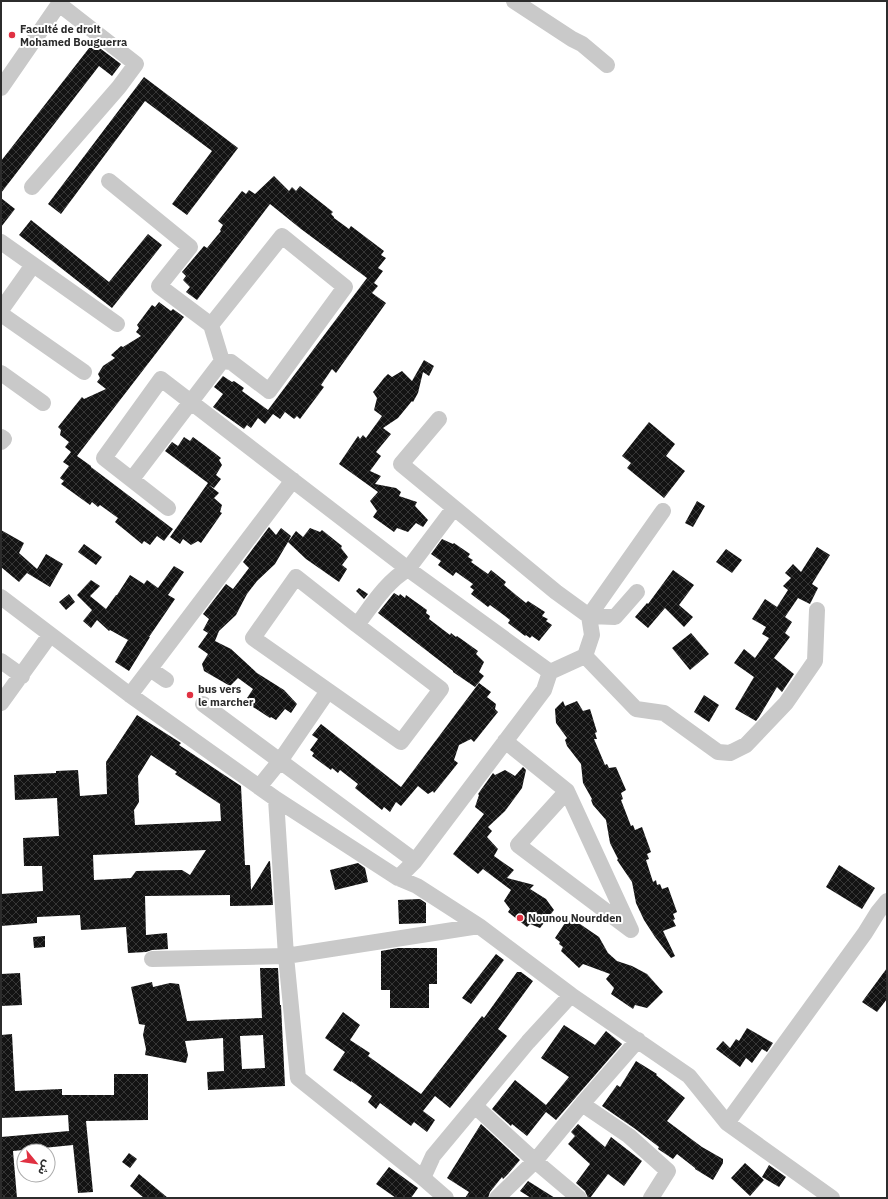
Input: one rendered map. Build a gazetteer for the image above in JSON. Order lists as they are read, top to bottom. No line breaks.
{"places":["Faculté de droit Mohamed Bouguerra","bus vers le marcher","Nounou Nourdden"],"north":"bottom right"}
